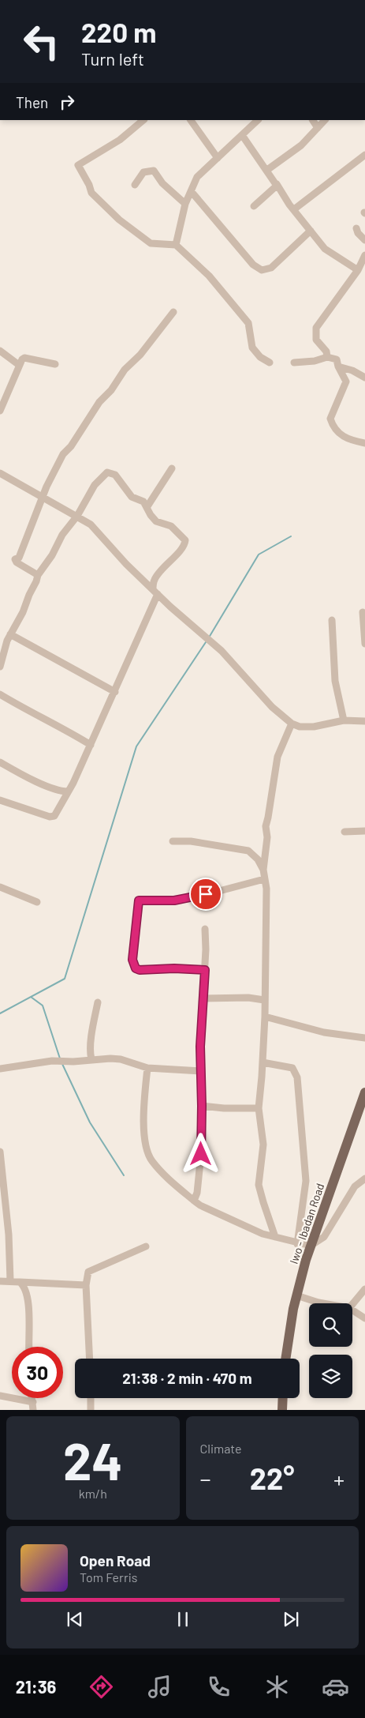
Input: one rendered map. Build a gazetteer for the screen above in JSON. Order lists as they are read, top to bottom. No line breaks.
{"streets":{"main road":["Iwo - Ibadan Road"]},"page":{"turn":["220 m","Turn left"],"then":"Then","limit":"30","trip":"21:38 · 2 min · 470 m","tile":[["24","km/h"],"Climate"],"heat":["−","22°","+"],"song":["Open Road","Tom Ferris"],"tabs":"21:36"}}
